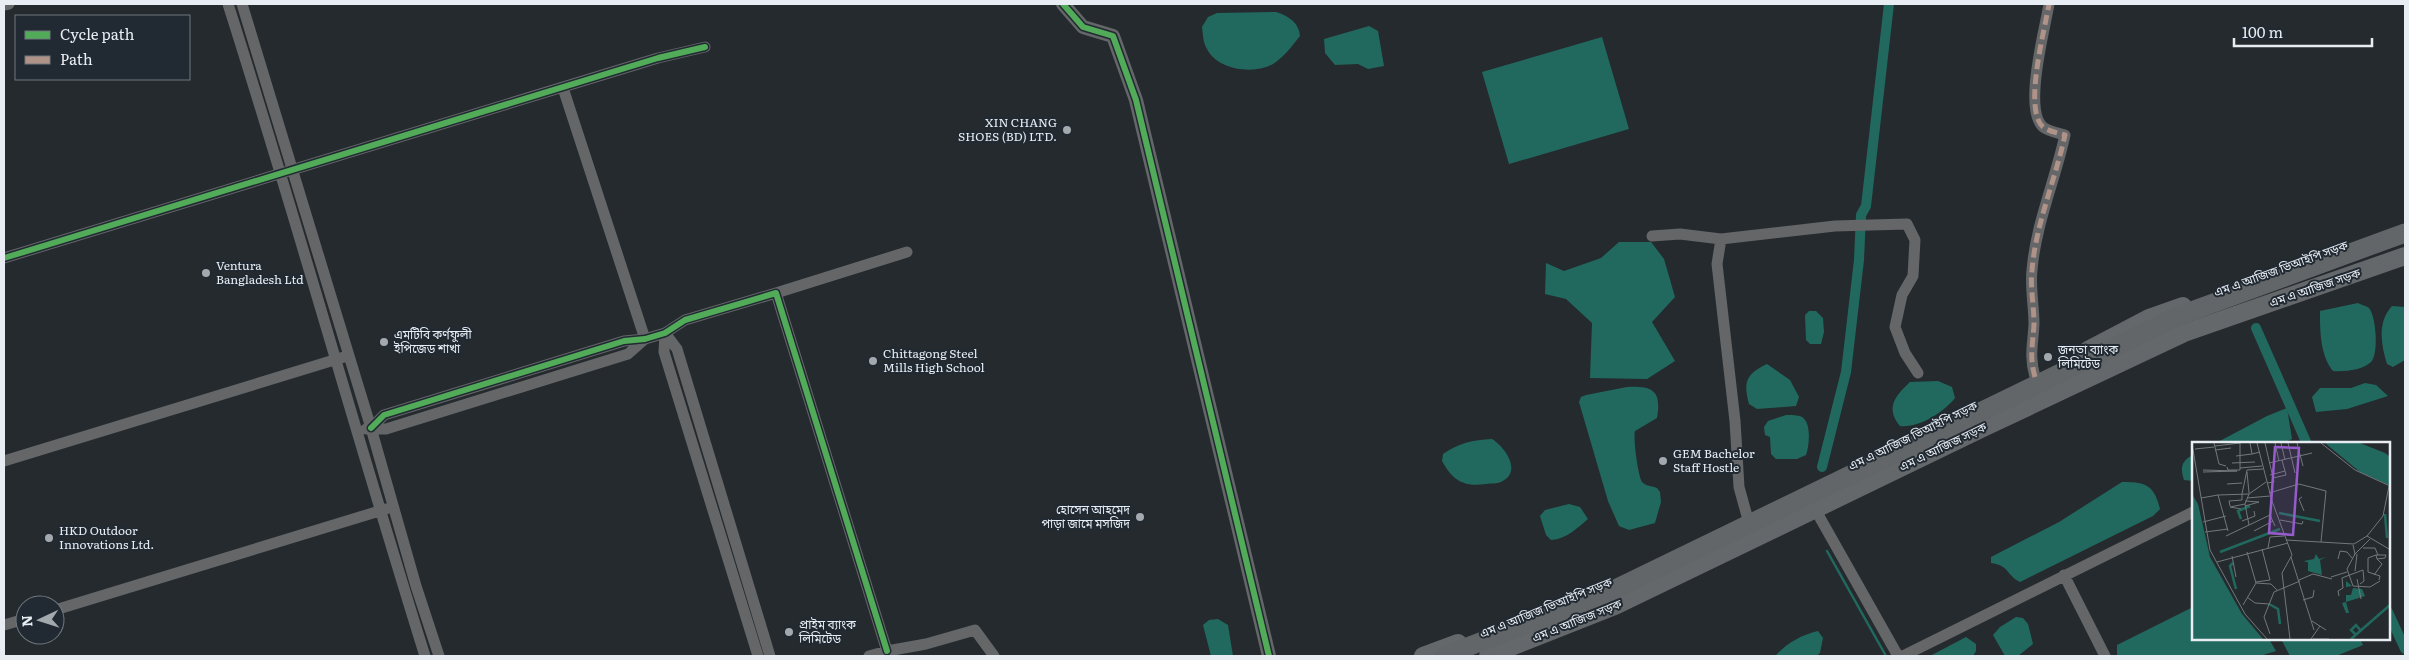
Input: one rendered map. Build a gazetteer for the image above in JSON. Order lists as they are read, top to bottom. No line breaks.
{"streets":{"main road":["এম এ আজিজ ভিআইপি সড়ক","এম এ আজিজ সড়ক"]},"places":["XIN CHANG SHOES (BD) LTD.","Ventura Bangladesh Ltd","এমটিবি কর্ণফুলী ইপিজেড শাখা","জনতা ব্যাংক লিমিটেড","Chittagong Steel Mills High School","GEM Bachelor Staff Hostle","হোসেন আহমেদ পাড়া জামে মসজিদ","HKD Outdoor Innovations Ltd.","প্রাইম ব্যাংক লিমিটেড"],"legend":["Cycle path","Path"],"scale_bar":"100 m","north":"left"}
